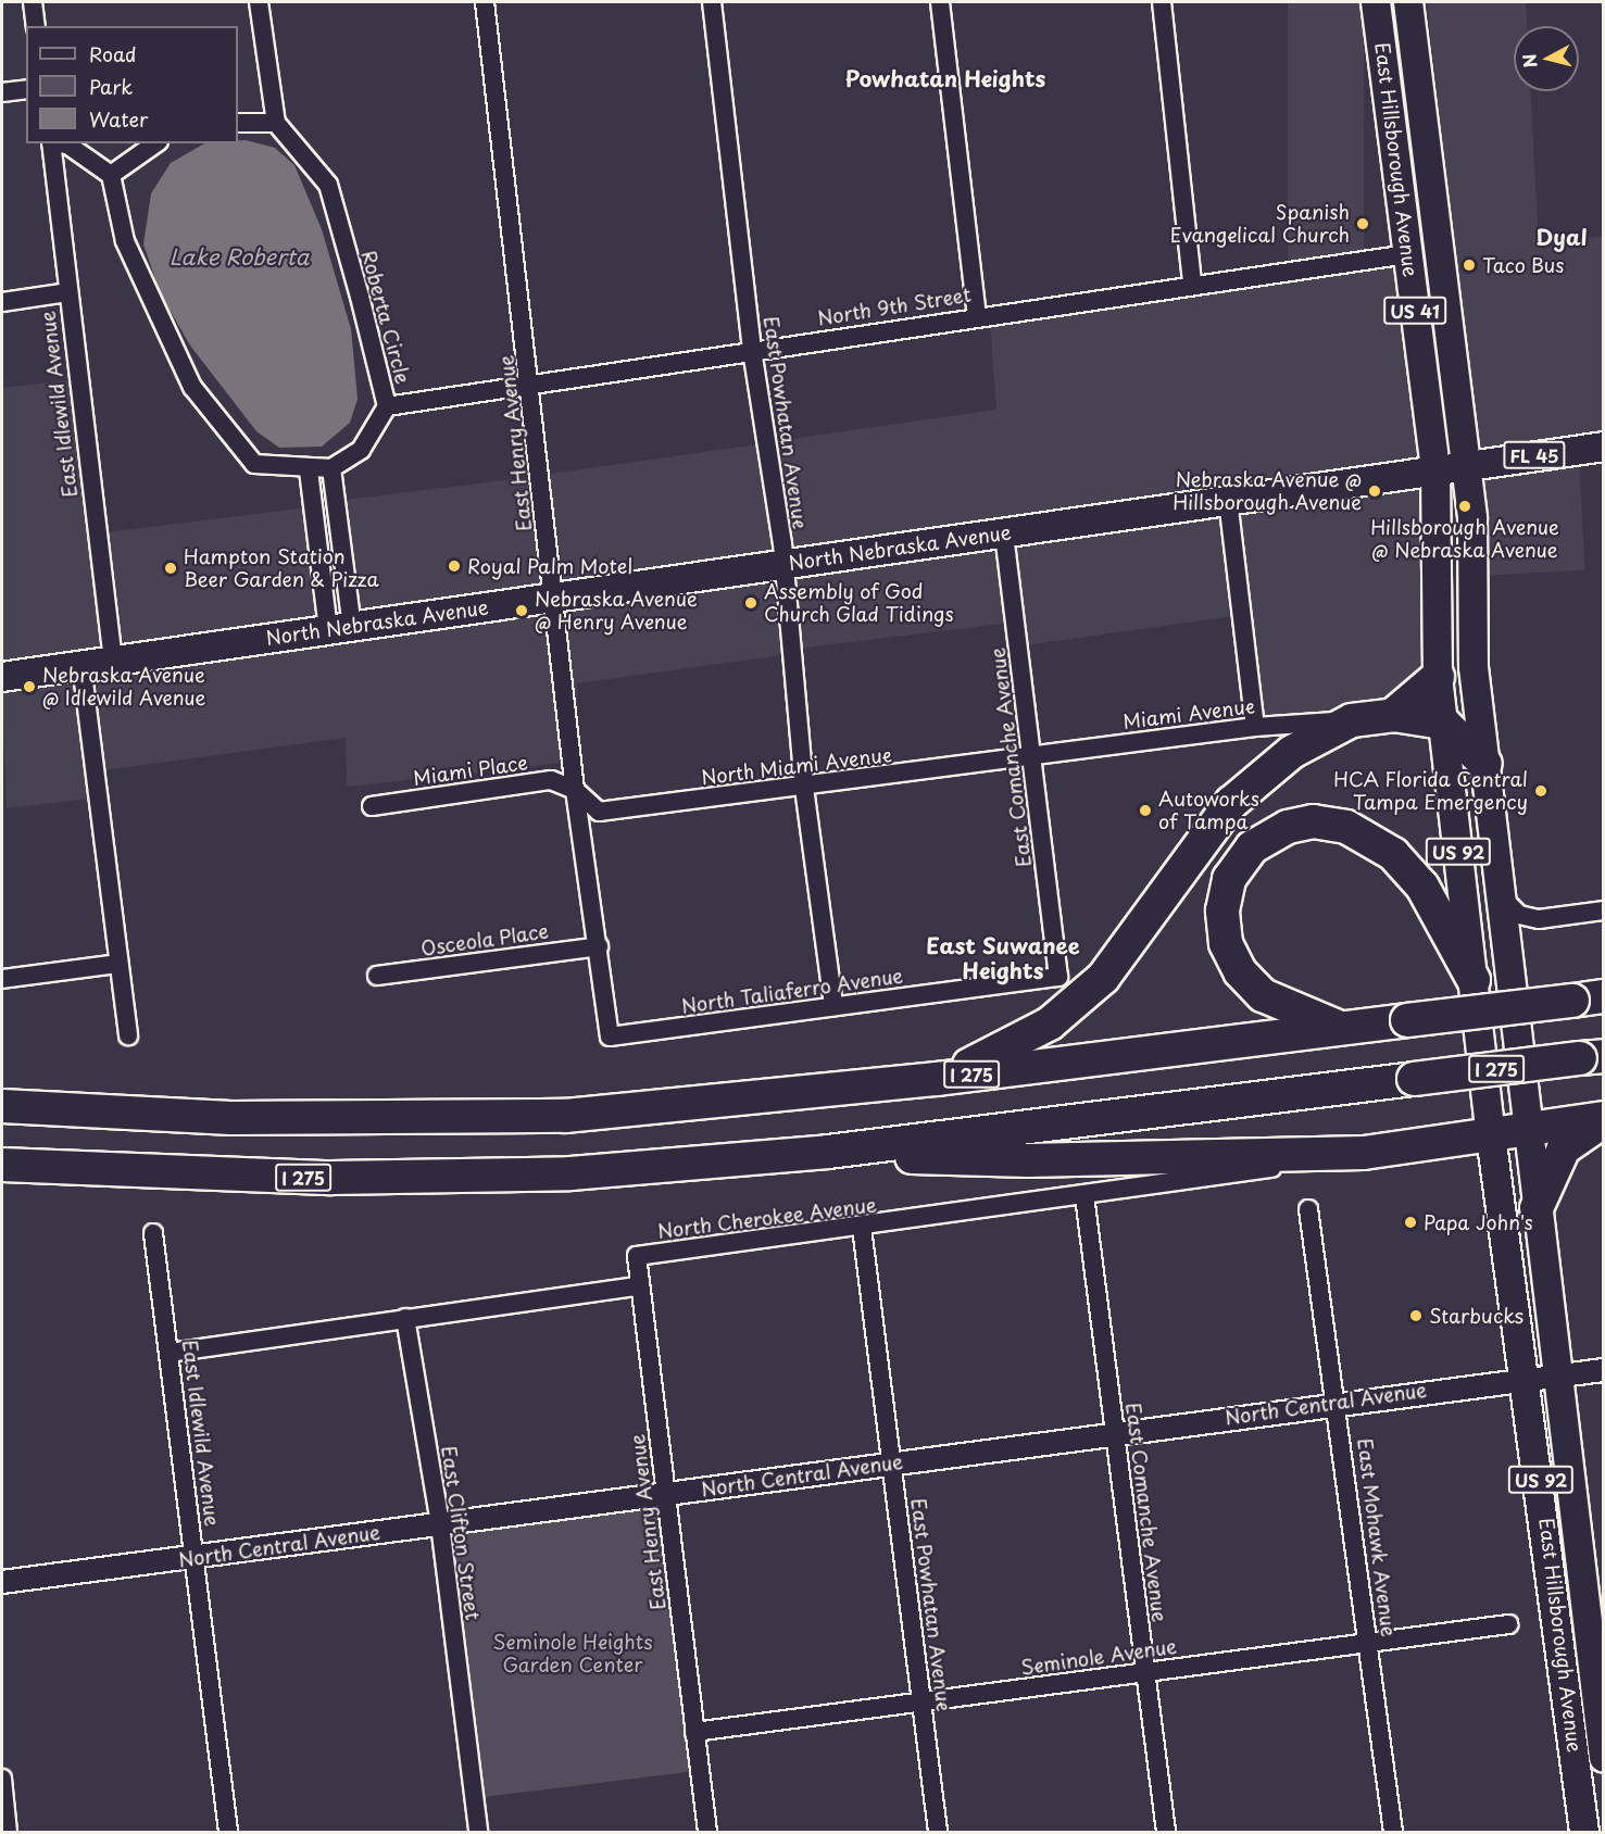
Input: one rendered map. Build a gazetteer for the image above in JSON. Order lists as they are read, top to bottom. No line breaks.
{"streets":{"highway":["I 275"],"main road":["East Hillsborough Avenue","US 41","FL 45","North Nebraska Avenue","US 92"],"street":["North 9th Street","Roberta Circle","East Idlewild Avenue","East Powhatan Avenue","East Henry Avenue","Miami Avenue","East Comanche Avenue","North Miami Avenue","Miami Place","Osceola Place","North Taliaferro Avenue","North Cherokee Avenue","North Central Avenue","East Clifton Street","East Mohawk Avenue","Seminole Avenue"]},"crossings":[["East Hillsborough Avenue","North 9th Street"],["East Hillsborough Avenue","North Nebraska Avenue"],["East Hillsborough Avenue","North Central Avenue"],["North 9th Street","Roberta Circle"],["North 9th Street","East Powhatan Avenue"],["North 9th Street","East Henry Avenue"],["East Idlewild Avenue","North Nebraska Avenue"],["East Idlewild Avenue","North Central Avenue"],["East Powhatan Avenue","North Nebraska Avenue"],["East Powhatan Avenue","North Miami Avenue"],["East Powhatan Avenue","North Taliaferro Avenue"],["East Powhatan Avenue","North Cherokee Avenue"],["East Powhatan Avenue","North Central Avenue"],["East Powhatan Avenue","Seminole Avenue"],["East Henry Avenue","North Nebraska Avenue"],["East Henry Avenue","North Miami Avenue"],["East Henry Avenue","Miami Place"],["East Henry Avenue","Osceola Place"],["East Henry Avenue","North Taliaferro Avenue"],["East Henry Avenue","North Cherokee Avenue"],["East Henry Avenue","North Central Avenue"],["East Henry Avenue","Seminole Avenue"],["North Nebraska Avenue","East Comanche Avenue"],["Miami Avenue","East Comanche Avenue"],["Miami Avenue","North Miami Avenue"],["East Comanche Avenue","North Miami Avenue"],["East Comanche Avenue","North Taliaferro Avenue"],["East Comanche Avenue","North Cherokee Avenue"],["East Comanche Avenue","North Central Avenue"],["East Comanche Avenue","Seminole Avenue"],["North Miami Avenue","Miami Place"],["North Central Avenue","East Clifton Street"],["North Central Avenue","East Mohawk Avenue"],["East Mohawk Avenue","Seminole Avenue"]],"districts":["Powhatan Heights","Dyal","East Suwanee Heights"],"water":["Lake Roberta"],"parks":["Seminole Heights Garden Center"],"places":["Spanish Evangelical Church","Taco Bus","Nebraska Avenue @ Hillsborough Avenue","Hillsborough Avenue @ Nebraska Avenue","Royal Palm Motel","Hampton Station Beer Garden & Pizza","Assembly of God Church Glad Tidings","Nebraska Avenue @ Henry Avenue","Nebraska Avenue @ Idlewild Avenue","HCA Florida Central Tampa Emergency","Autoworks of Tampa","Papa John's","Starbucks"],"legend":["Road","Park","Water"],"north":"left"}
